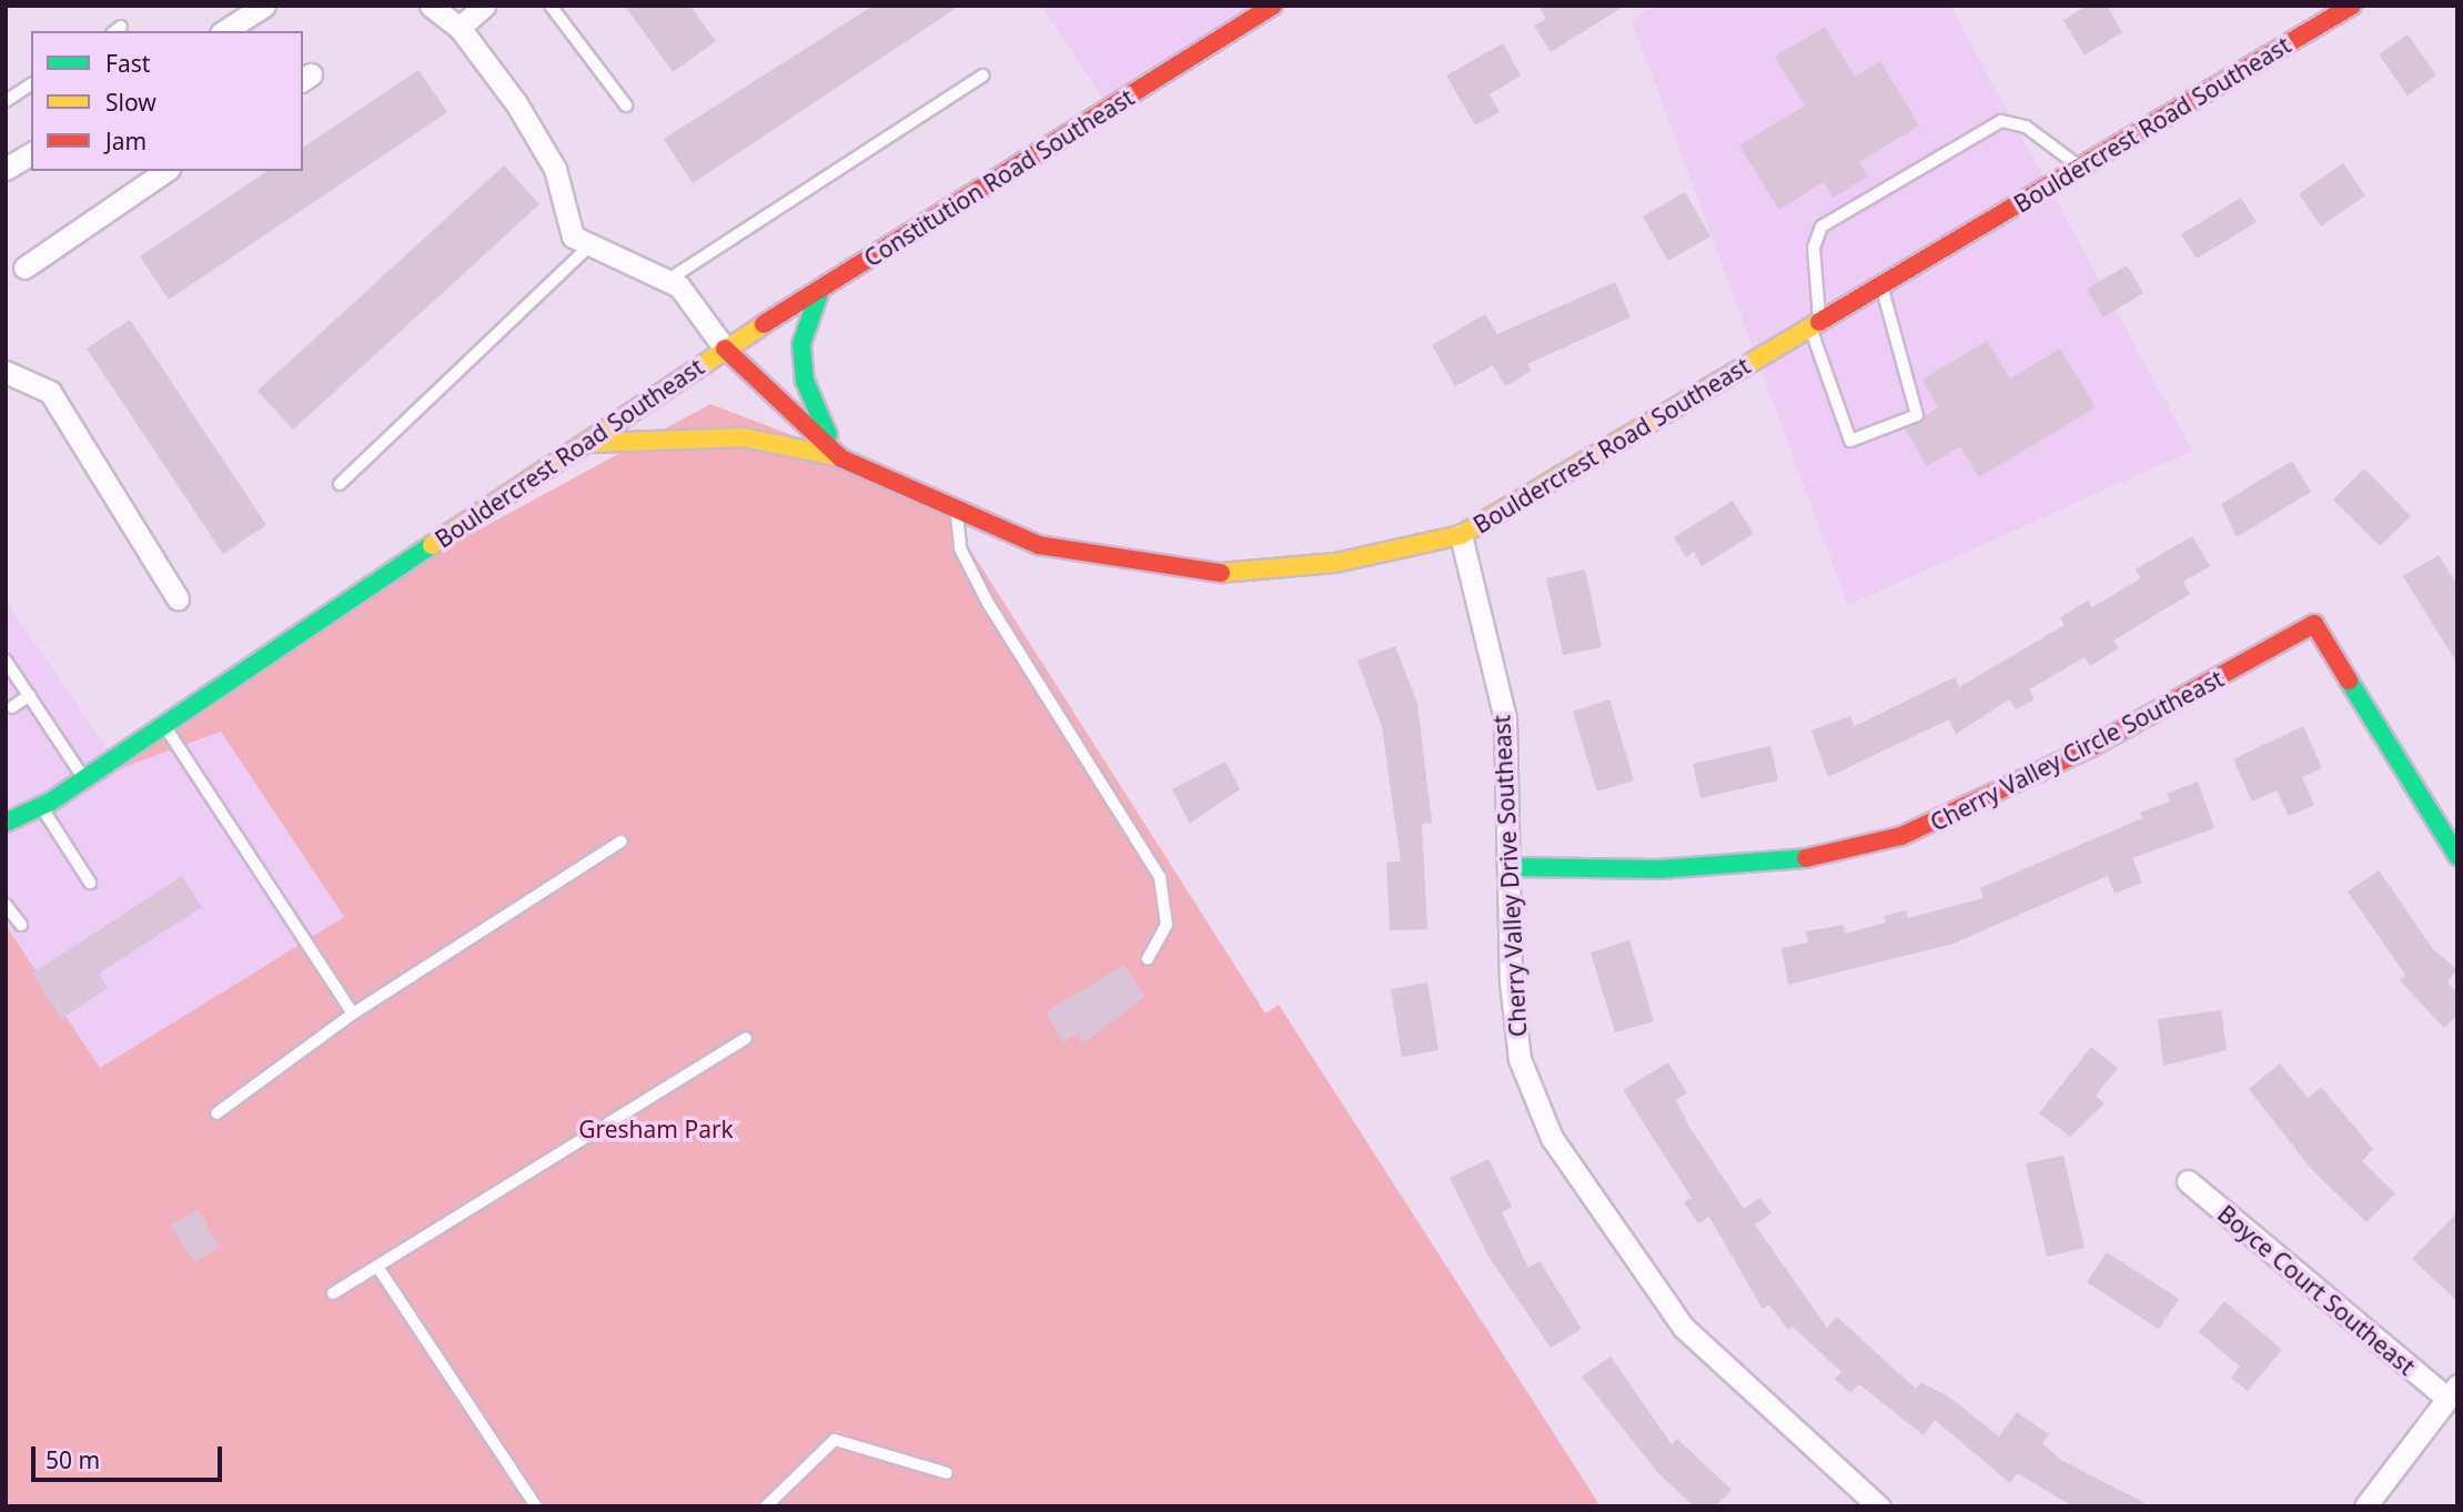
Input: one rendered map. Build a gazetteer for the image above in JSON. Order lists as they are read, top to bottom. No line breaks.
{"streets":{"street":["Bouldercrest Road Southeast","Constitution Road Southeast","Cherry Valley Circle Southeast","Cherry Valley Drive Southeast","Boyce Court Southeast"]},"crossings":[["Bouldercrest Road Southeast","Constitution Road Southeast"],["Bouldercrest Road Southeast","Cherry Valley Drive Southeast"],["Cherry Valley Circle Southeast","Cherry Valley Drive Southeast"]],"parks":["Gresham Park"],"legend":["Fast","Slow","Jam"],"scale_bar":"50 m"}
